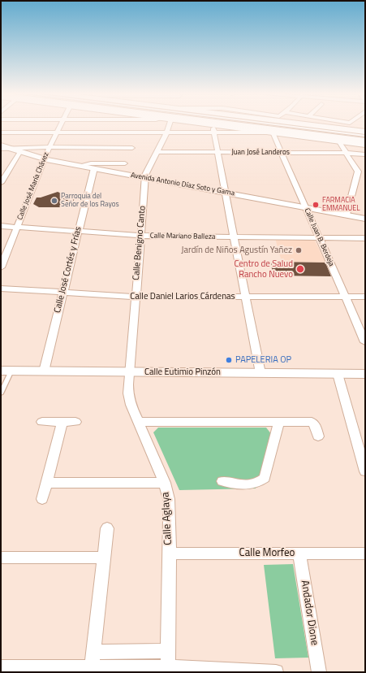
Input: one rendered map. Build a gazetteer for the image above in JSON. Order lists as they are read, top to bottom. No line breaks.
{"streets":{"street":["Juan José Landeros","Avenida Antonio Díaz Soto y Gama","Calle José María Chávez","Calle Mariano Balleza","Calle Juan B. Berdeja","Calle Benigno Canto","Calle José Cortés y Frías","Calle Daniel Larios Cárdenas","Calle Eutimio Pinzón","Calle Aglaya","Calle Morfeo","Andador Dione"]},"crossings":[["Juan José Landeros","Calle Juan B. Berdeja"],["Juan José Landeros","Calle Benigno Canto"],["Avenida Antonio Díaz Soto y Gama","Calle José María Chávez"],["Avenida Antonio Díaz Soto y Gama","Calle Juan B. Berdeja"],["Avenida Antonio Díaz Soto y Gama","Calle Benigno Canto"],["Avenida Antonio Díaz Soto y Gama","Calle José Cortés y Frías"],["Calle José María Chávez","Calle Mariano Balleza"],["Calle Mariano Balleza","Calle Juan B. Berdeja"],["Calle Mariano Balleza","Calle Benigno Canto"],["Calle Mariano Balleza","Calle José Cortés y Frías"],["Calle Juan B. Berdeja","Calle Daniel Larios Cárdenas"],["Calle Benigno Canto","Calle Daniel Larios Cárdenas"],["Calle Benigno Canto","Calle Eutimio Pinzón"],["Calle Benigno Canto","Calle Aglaya"],["Calle José Cortés y Frías","Calle Daniel Larios Cárdenas"],["Calle José Cortés y Frías","Calle Eutimio Pinzón"],["Calle Eutimio Pinzón","Calle Aglaya"],["Calle Aglaya","Calle Morfeo"],["Calle Morfeo","Andador Dione"]],"places":["Parroquia del Señor de los Rayos","FARMACIA EMMANUEL","Jardín de Niños Agustín Yañez","Centro de Salud Rancho Nuevo","PAPELERIA OP"]}
